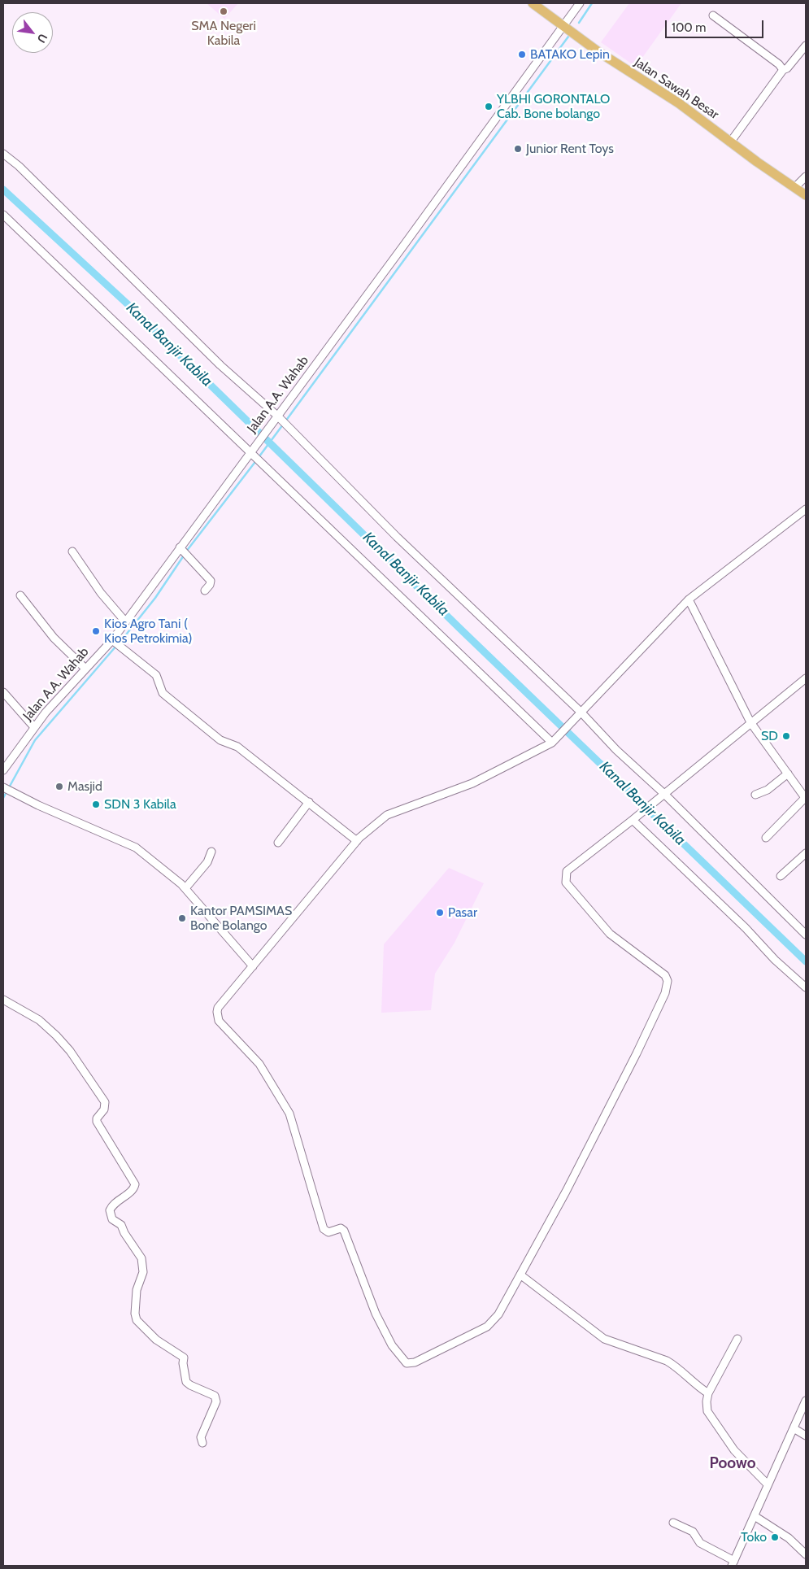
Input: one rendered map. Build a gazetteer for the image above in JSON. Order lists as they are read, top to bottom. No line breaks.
{"streets":{"main road":["Jalan Sawah Besar"],"street":["Jalan A.A. Wahab"]},"crossings":[["Jalan Sawah Besar","Jalan A.A. Wahab"]],"districts":["Poowo"],"water":["Kanal Banjir Kabila"],"places":["SMA Negeri Kabila","BATAKO Lepin","YLBHI GORONTALO Cab. Bone bolango","Junior Rent Toys","Kios Agro Tani ( Kios Petrokimia)","SD","Masjid","SDN 3 Kabila","Pasar","Kantor PAMSIMAS Bone Bolango","Toko"],"scale_bar":"100 m","north":"bottom right"}
